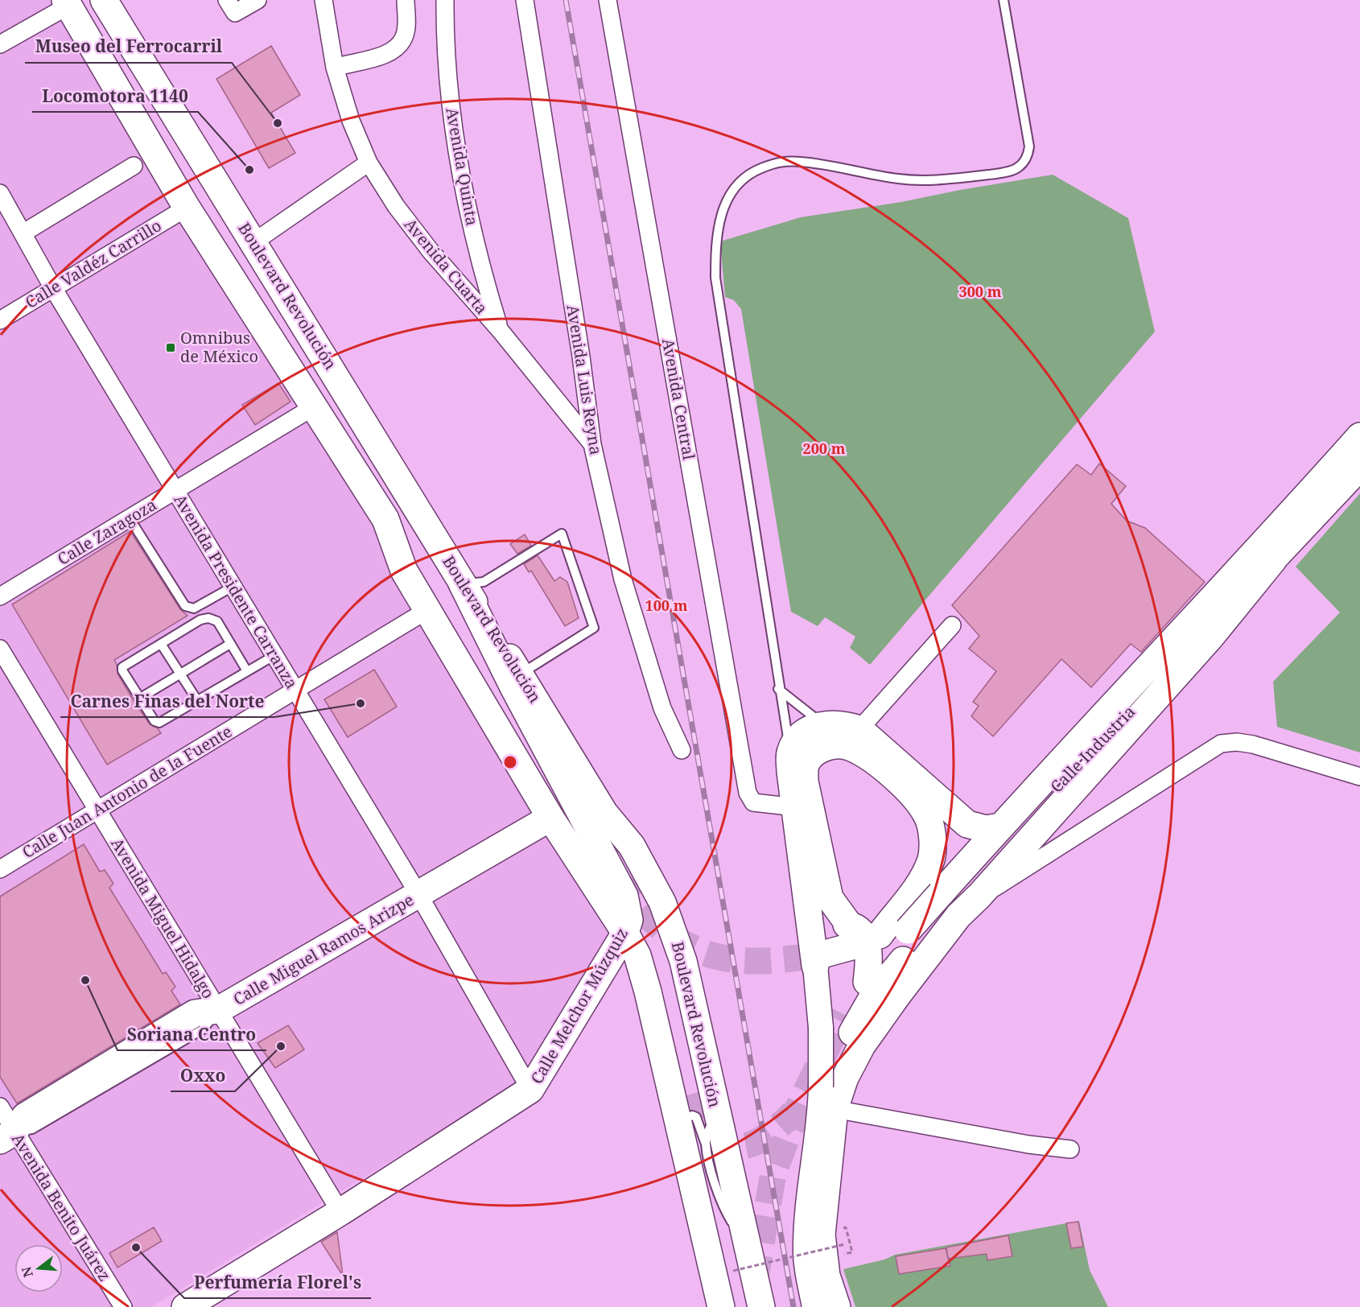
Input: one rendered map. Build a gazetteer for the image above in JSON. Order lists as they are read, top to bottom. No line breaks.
{"streets":{"main road":["Boulevard Revolución","Calle Industria","Calle Miguel Ramos Arizpe","Calle Melchor Múzquiz"],"street":["Avenida Quinta","Calle Valdéz Carrillo","Avenida Cuarta","Avenida Luis Reyna","Avenida Central","Calle Zaragoza","Avenida Presidente Carranza","Calle Juan Antonio de la Fuente","Avenida Miguel Hidalgo","Avenida Benito Juárez"]},"crossings":[["Avenida Quinta","Avenida Cuarta"],["Calle Valdéz Carrillo","Avenida Presidente Carranza"],["Avenida Cuarta","Avenida Luis Reyna"],["Boulevard Revolución","Calle Melchor Múzquiz"],["Calle Zaragoza","Avenida Presidente Carranza"],["Avenida Presidente Carranza","Calle Juan Antonio de la Fuente"],["Avenida Presidente Carranza","Calle Miguel Ramos Arizpe"],["Avenida Presidente Carranza","Calle Melchor Múzquiz"],["Calle Juan Antonio de la Fuente","Avenida Miguel Hidalgo"],["Avenida Miguel Hidalgo","Calle Miguel Ramos Arizpe"],["Avenida Miguel Hidalgo","Calle Melchor Múzquiz"],["Calle Miguel Ramos Arizpe","Avenida Benito Juárez"]],"places":{"other":["Museo del Ferrocarril","Locomotora 1140","Carnes Finas del Norte","Soriana Centro","Oxxo","Perfumería Florel's"],"transit":["Omnibus de México"]},"north":"left","rings":["300 m","200 m","100 m"]}
